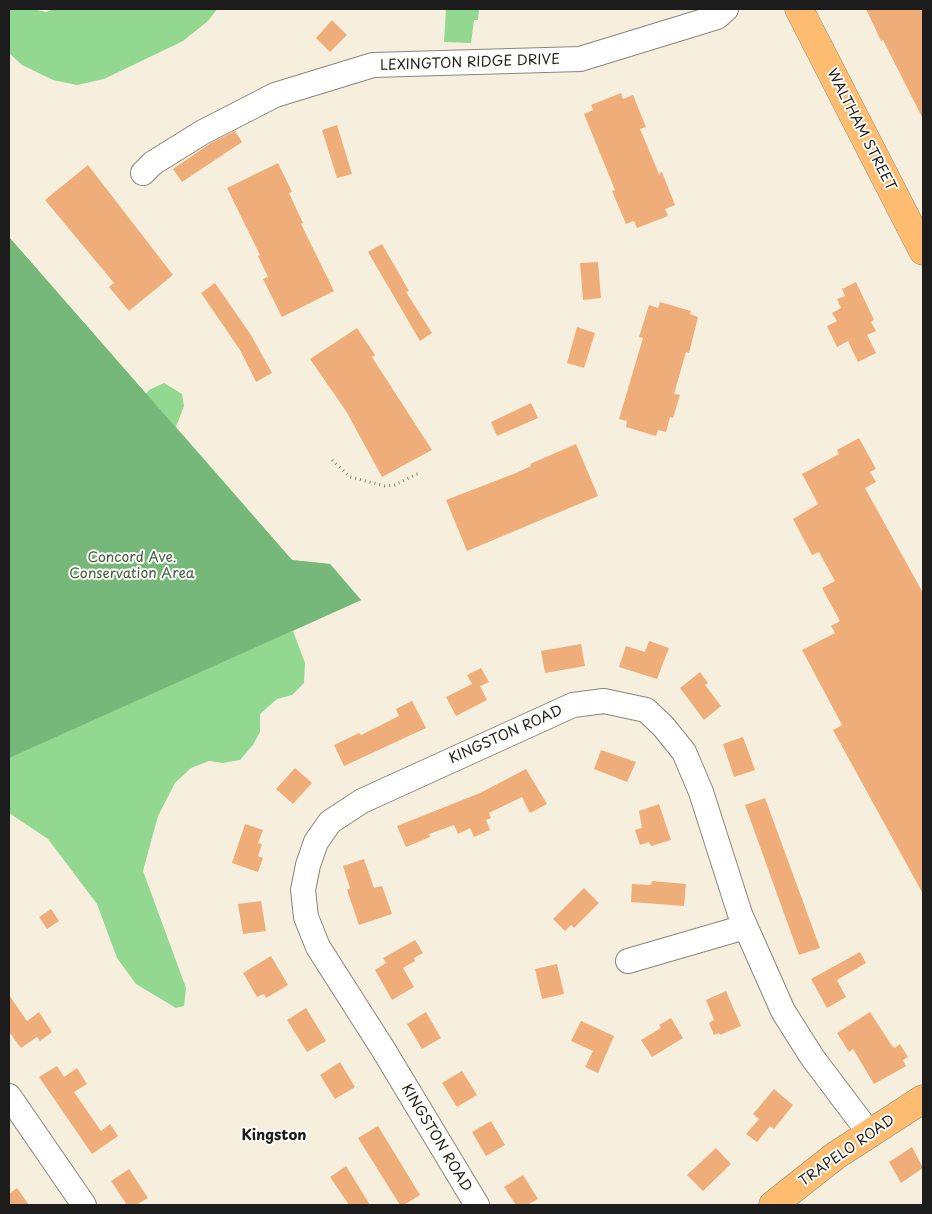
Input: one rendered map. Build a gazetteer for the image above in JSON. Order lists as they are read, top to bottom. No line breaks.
{"streets":{"main road":["WALTHAM STREET","TRAPELO ROAD"],"street":["LEXINGTON RIDGE DRIVE","KINGSTON ROAD"]},"crossings":[["KINGSTON ROAD","TRAPELO ROAD"]],"districts":["Kingston"],"parks":["Concord Ave. Conservation Area"]}
